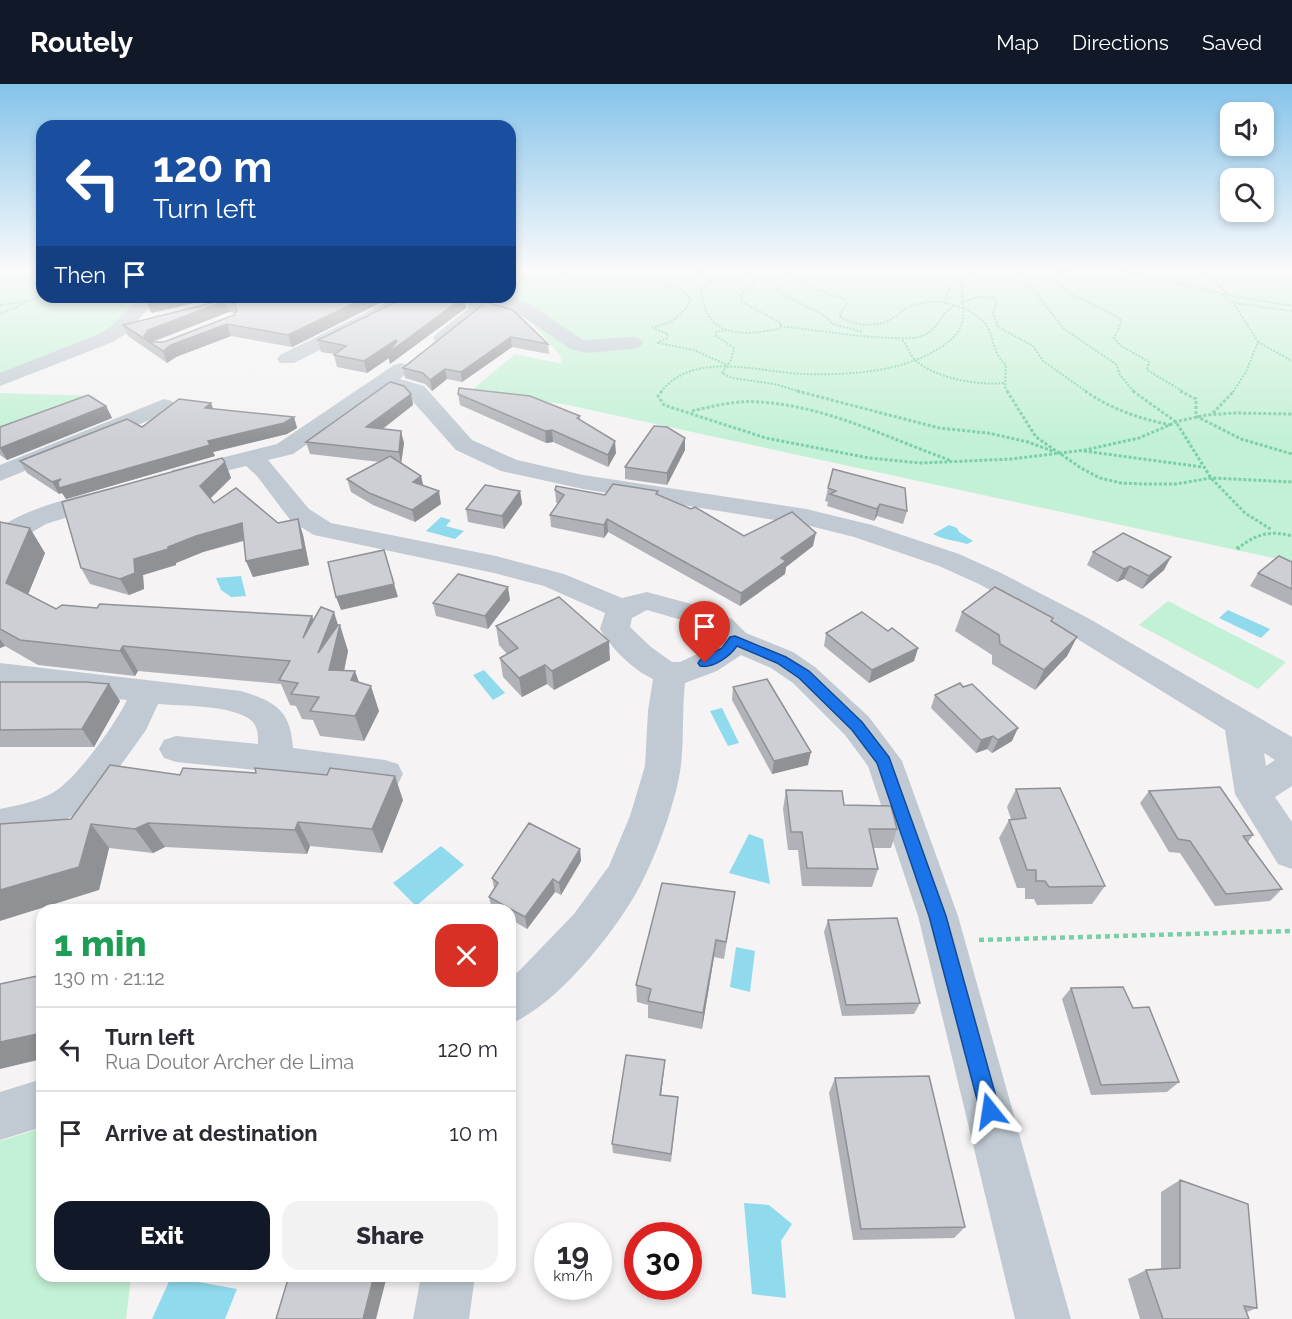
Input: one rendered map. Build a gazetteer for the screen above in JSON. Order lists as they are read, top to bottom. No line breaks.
{"page":{"header":"Routely","nav":["Map","Directions","Saved"],"turn":["120 m","Turn left"],"then":"Then","heading":["1 min","130 m · 21:12"],"list":[{"name":"Turn left","note":"Rua Doutor Archer de Lima","value":"120 m"},{"name":"Arrive at destination","value":"10 m"}],"buttons":["Exit","Share"],"speed":"19 km/h","limit":"30"}}
